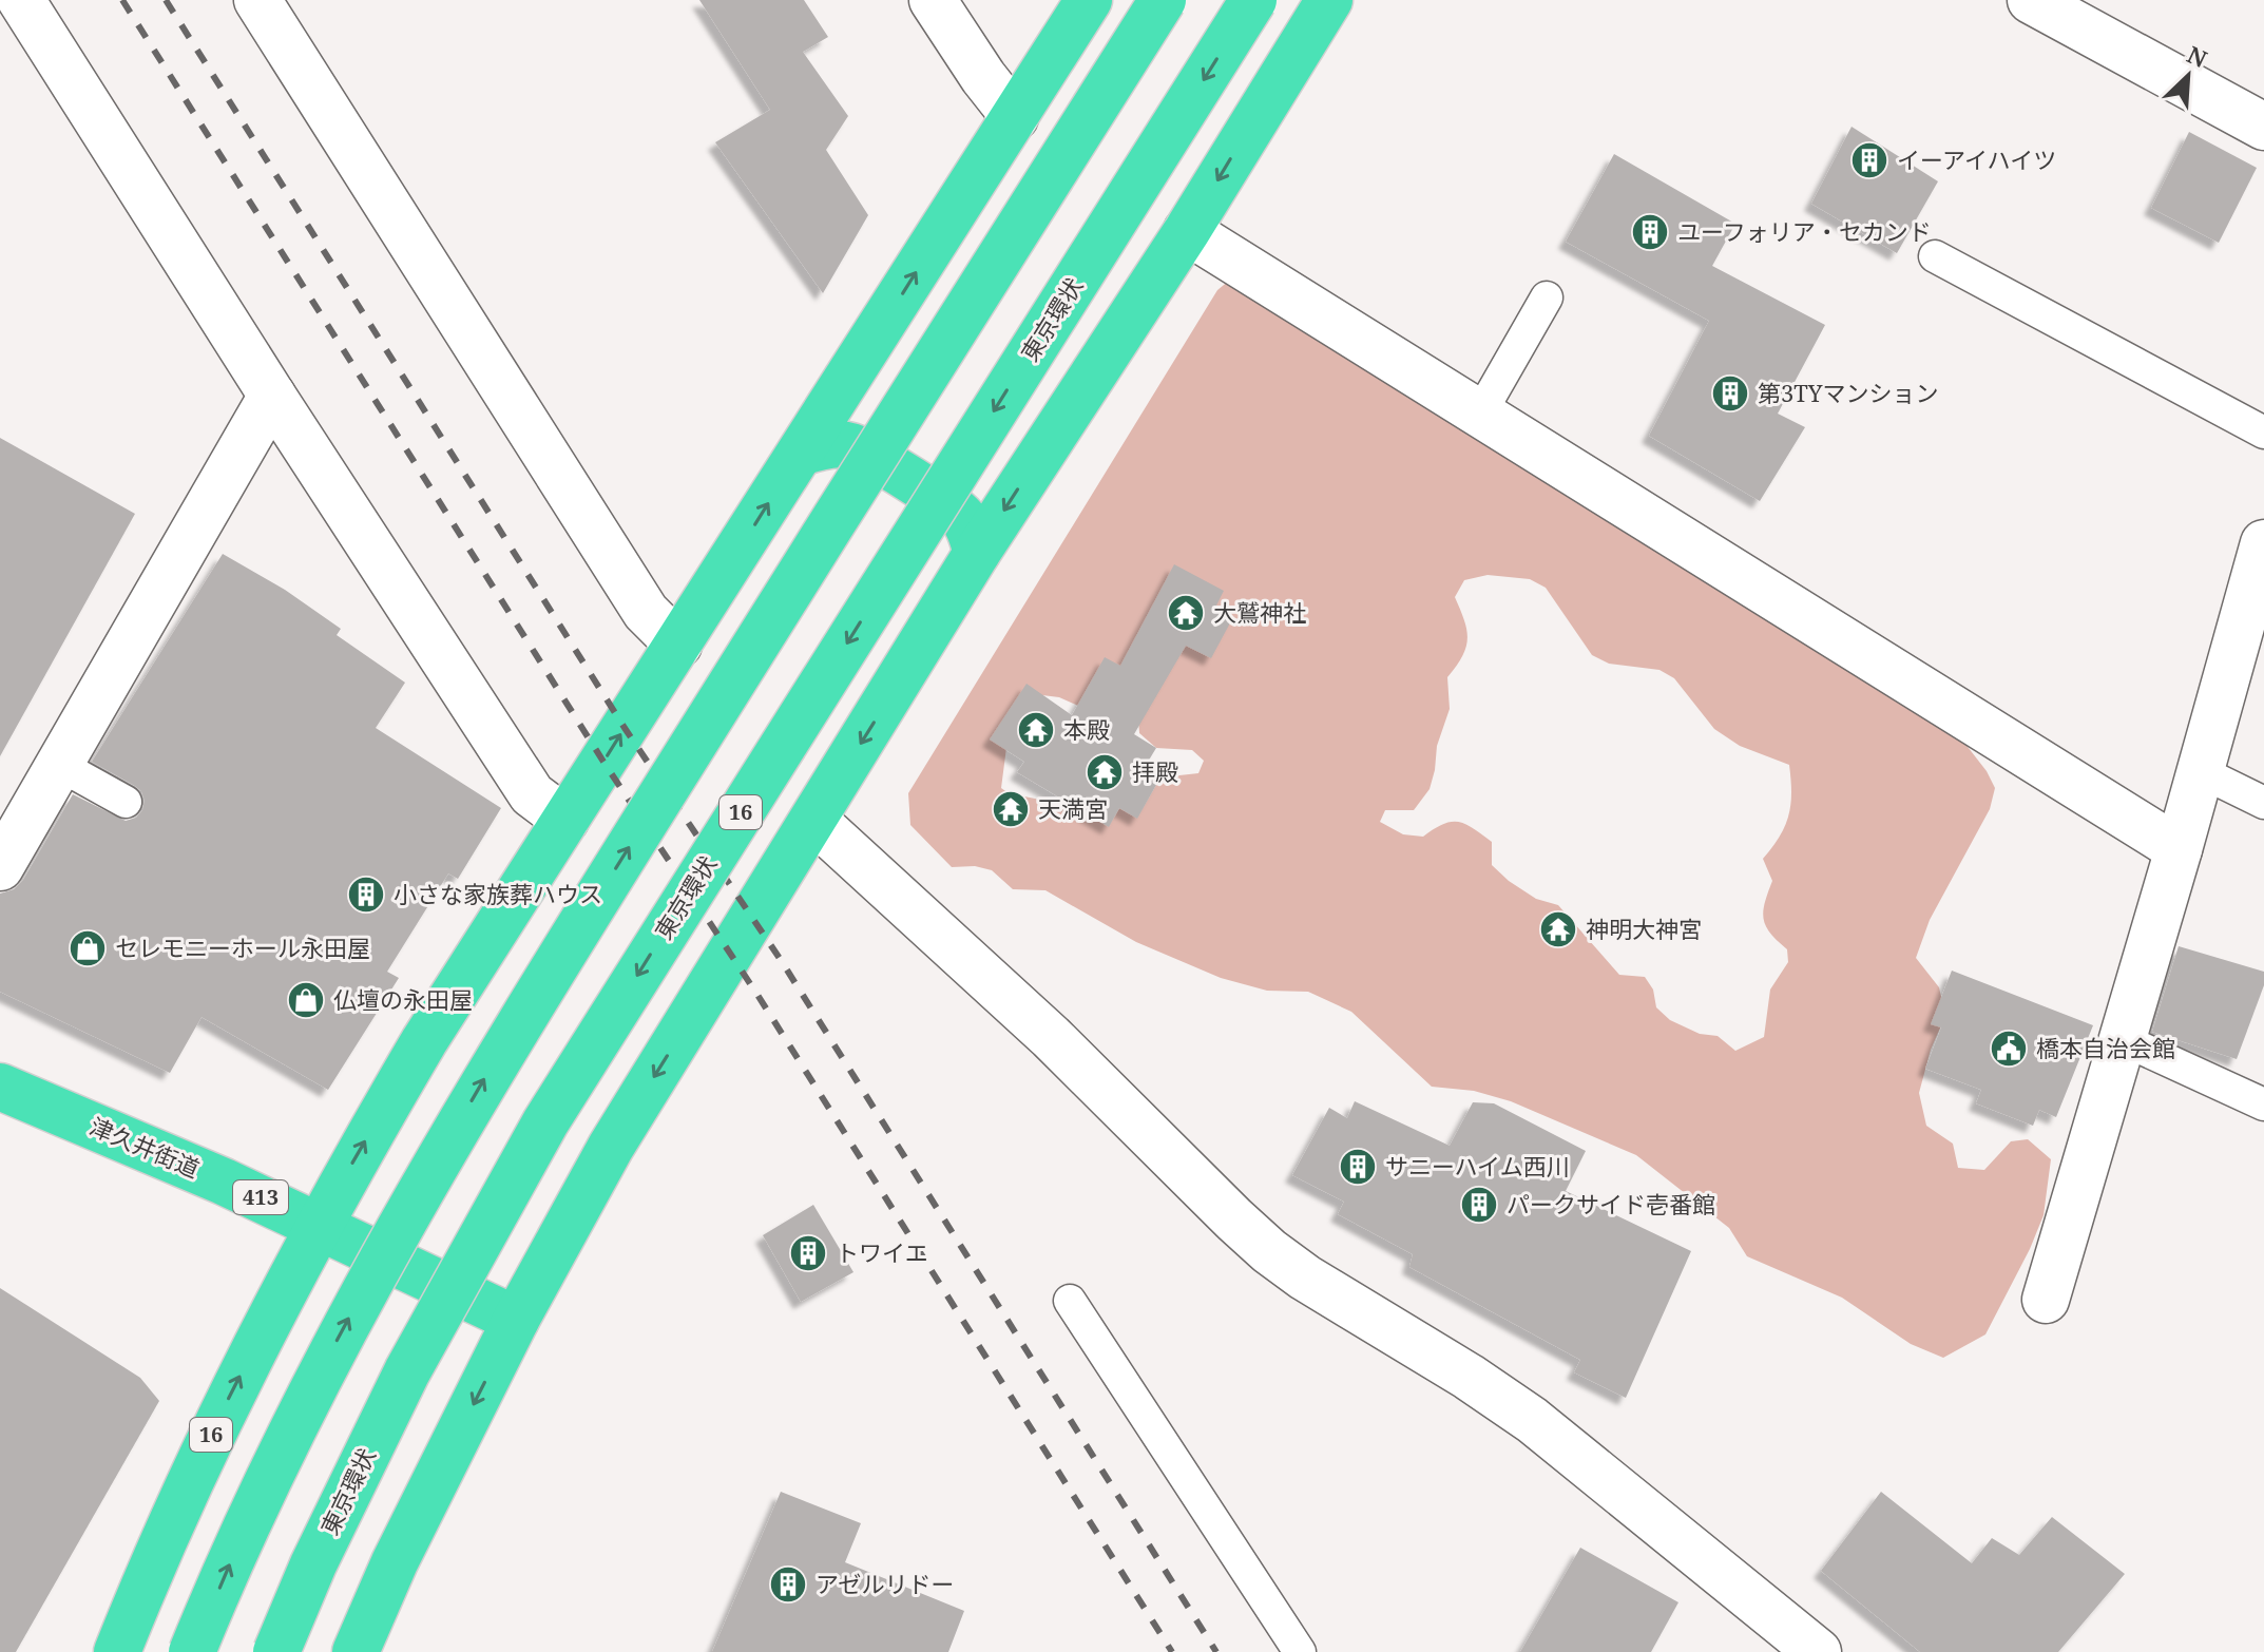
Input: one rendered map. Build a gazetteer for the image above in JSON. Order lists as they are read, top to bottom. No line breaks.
{"streets":{"highway":["東京環状","16","津久井街道","413"]},"crossings":[["16","津久井街道"]],"places":{"building":["イーアイハイツ","ユーフォリア・セカンド","第3TYマンション","小さな家族葬ハウス","サニーハイム西川","パークサイド壱番館","トワイエ","アゼルリドー"],"temple":["大鷲神社","本殿","拝殿","天満宮","神明大神宮"],"shop":["セレモニーホール永田屋","仏壇の永田屋"],"public building":["橋本自治会館"]},"north":"top right"}
